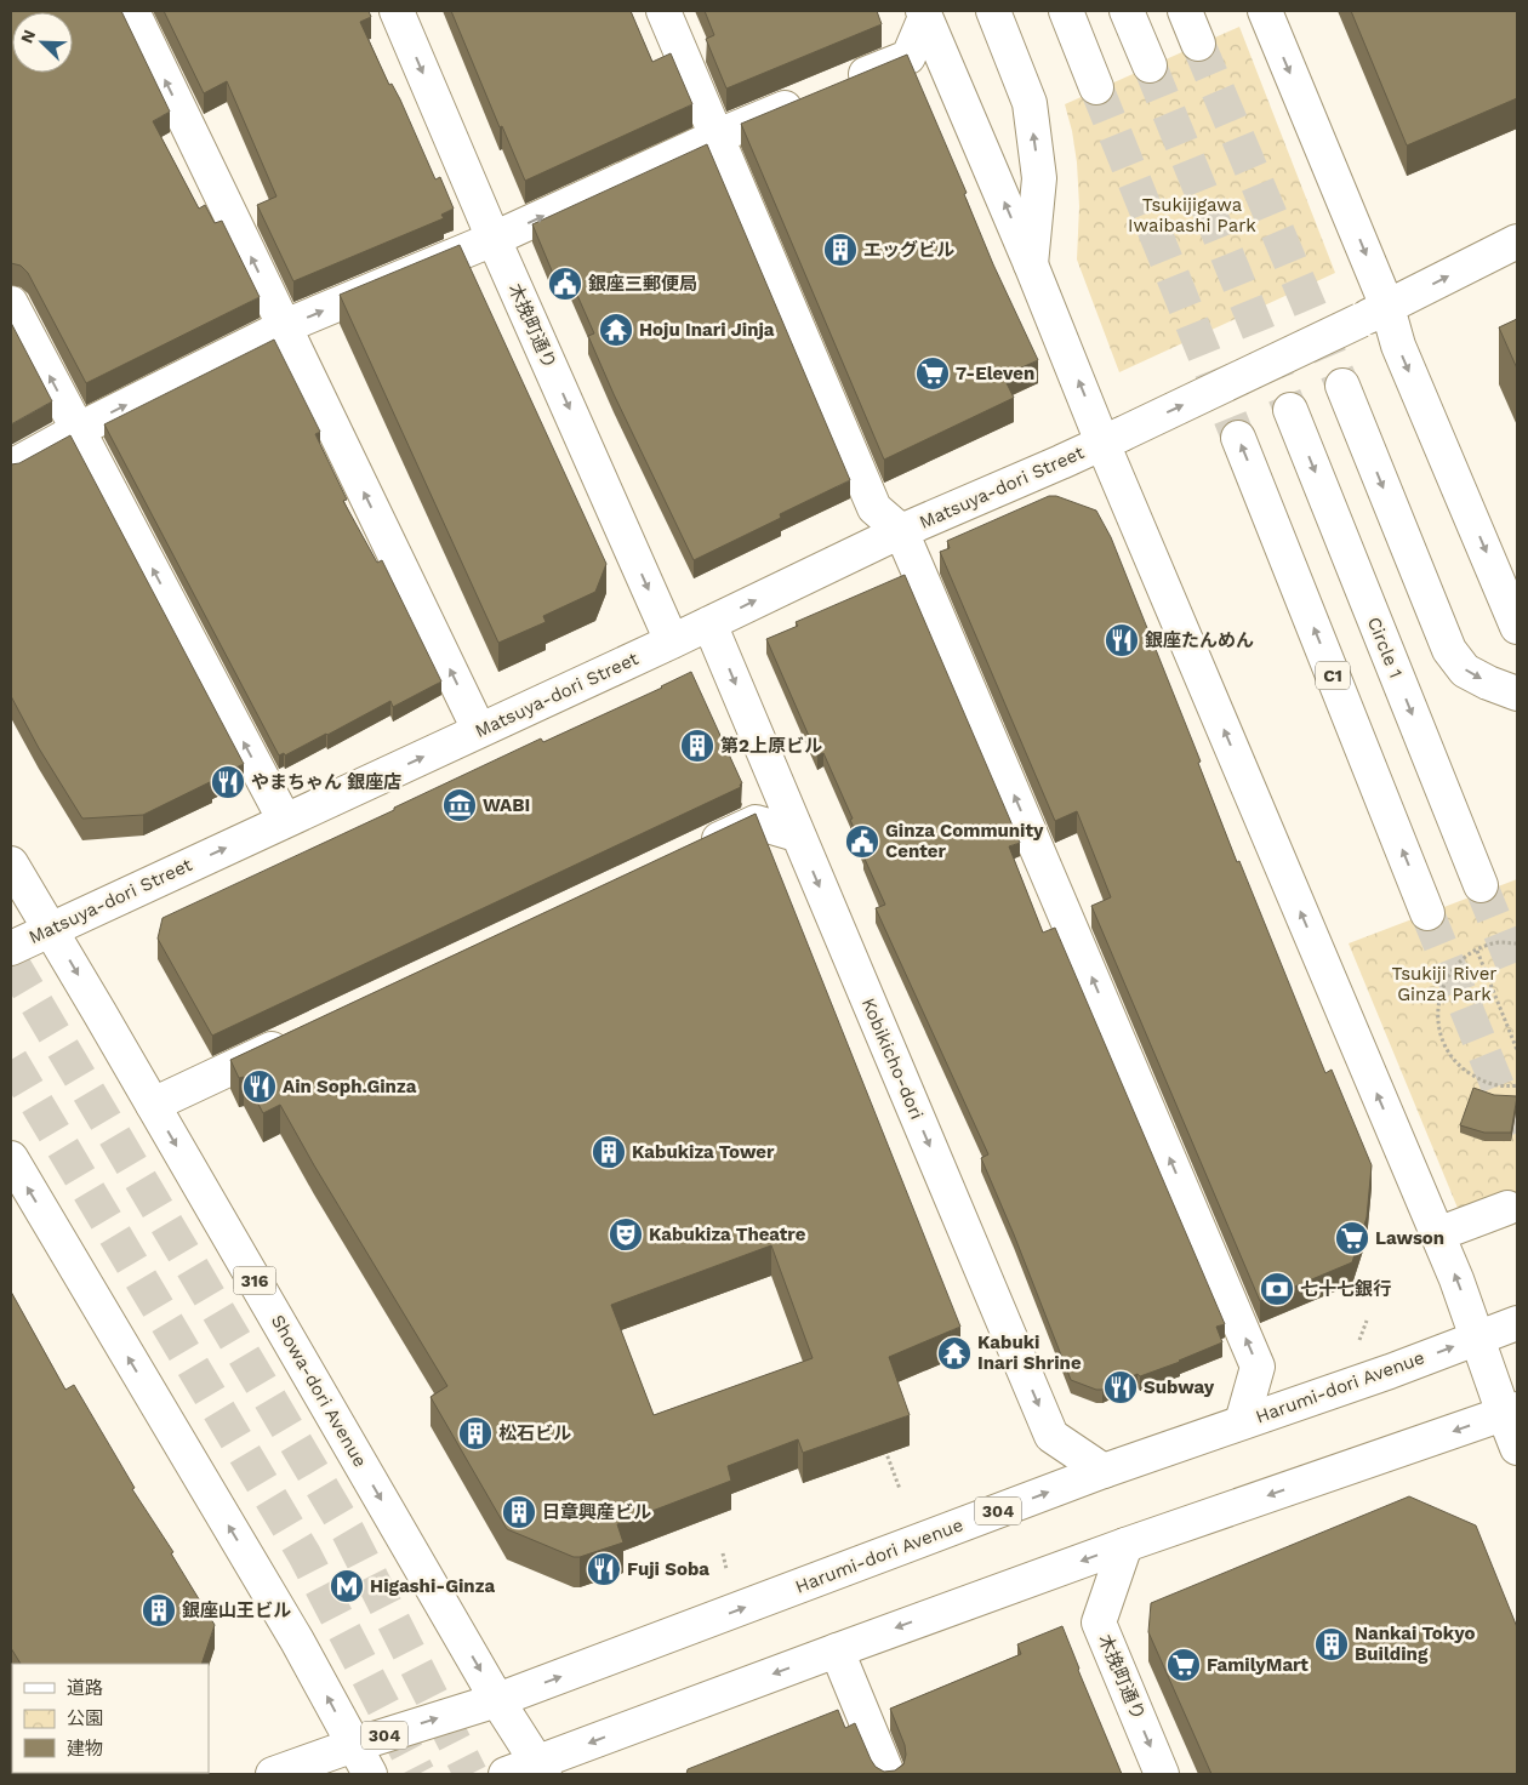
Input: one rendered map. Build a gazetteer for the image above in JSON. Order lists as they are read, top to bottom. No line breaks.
{"streets":{"main road":["木挽町通り","Matsuya-dori Street","Circle 1","C1","Kobikicho-dori","316","Harumi-dori Avenue","Showa-dori Avenue","304"]},"crossings":[["木挽町通り","Matsuya-dori Street"],["Matsuya-dori Street","Kobikicho-dori"],["Matsuya-dori Street","Showa-dori Avenue"],["Kobikicho-dori","Harumi-dori Avenue"],["316","Harumi-dori Avenue"],["316","Showa-dori Avenue"],["Harumi-dori Avenue","Showa-dori Avenue"]],"one_way":["Matsuya-dori Street"],"parks":["Tsukijigawa Iwaibashi Park","Tsukiji River Ginza Park"],"places":{"building":["エッグビル","第2上原ビル","Kabukiza Tower","松石ビル","日章興産ビル","銀座山王ビル","Nankai Tokyo Building"],"public building":["銀座三郵便局","Ginza Community Center"],"temple":["Hoju Inari Jinja","Kabuki Inari Shrine"],"supermarket":["7-Eleven","Lawson","FamilyMart"],"restaurant":["銀座たんめん","やまちゃん 銀座店","Ain Soph.Ginza","Subway","Fuji Soba"],"museum":["WABI"],"theatre":["Kabukiza Theatre"],"bank":["七十七銀行"],"metro station":["Higashi-Ginza"]},"legend":["道路","公園","建物"],"north":"top left"}
